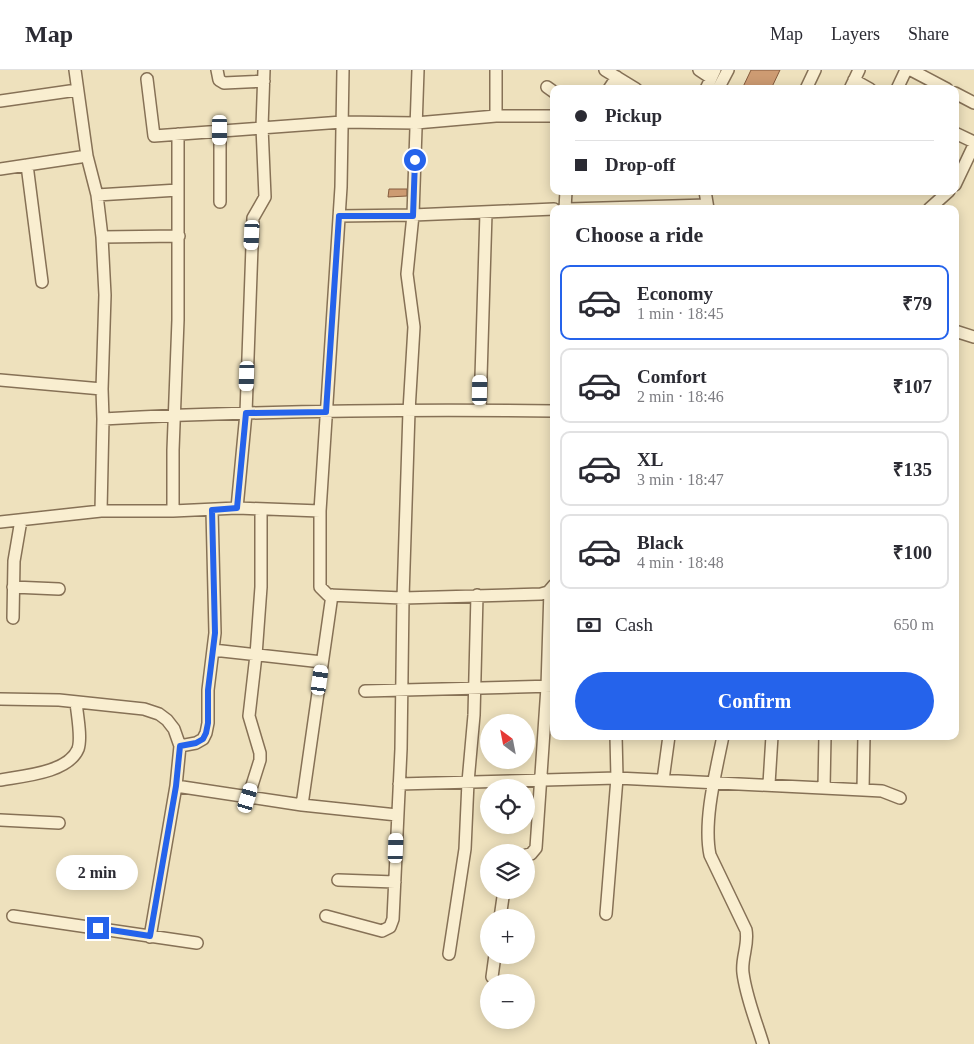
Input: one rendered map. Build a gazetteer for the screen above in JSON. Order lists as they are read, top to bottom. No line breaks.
{"north":"top left","page":{"header":"Map","nav":["Map","Layers","Share"],"banner":["Pickup","Drop-off"],"heading":"Choose a ride","list":[{"name":"Economy","note":"1 min · 18:45","value":"₹79"},{"name":"Comfort","note":"2 min · 18:46","value":"₹107"},{"name":"XL","note":"3 min · 18:47","value":"₹135"},{"name":"Black","note":"4 min · 18:48","value":"₹100"}],"pay":["Cash","650 m"],"buttons":"Confirm","map_buttons":["+","−"],"bubble":"2 min"}}
